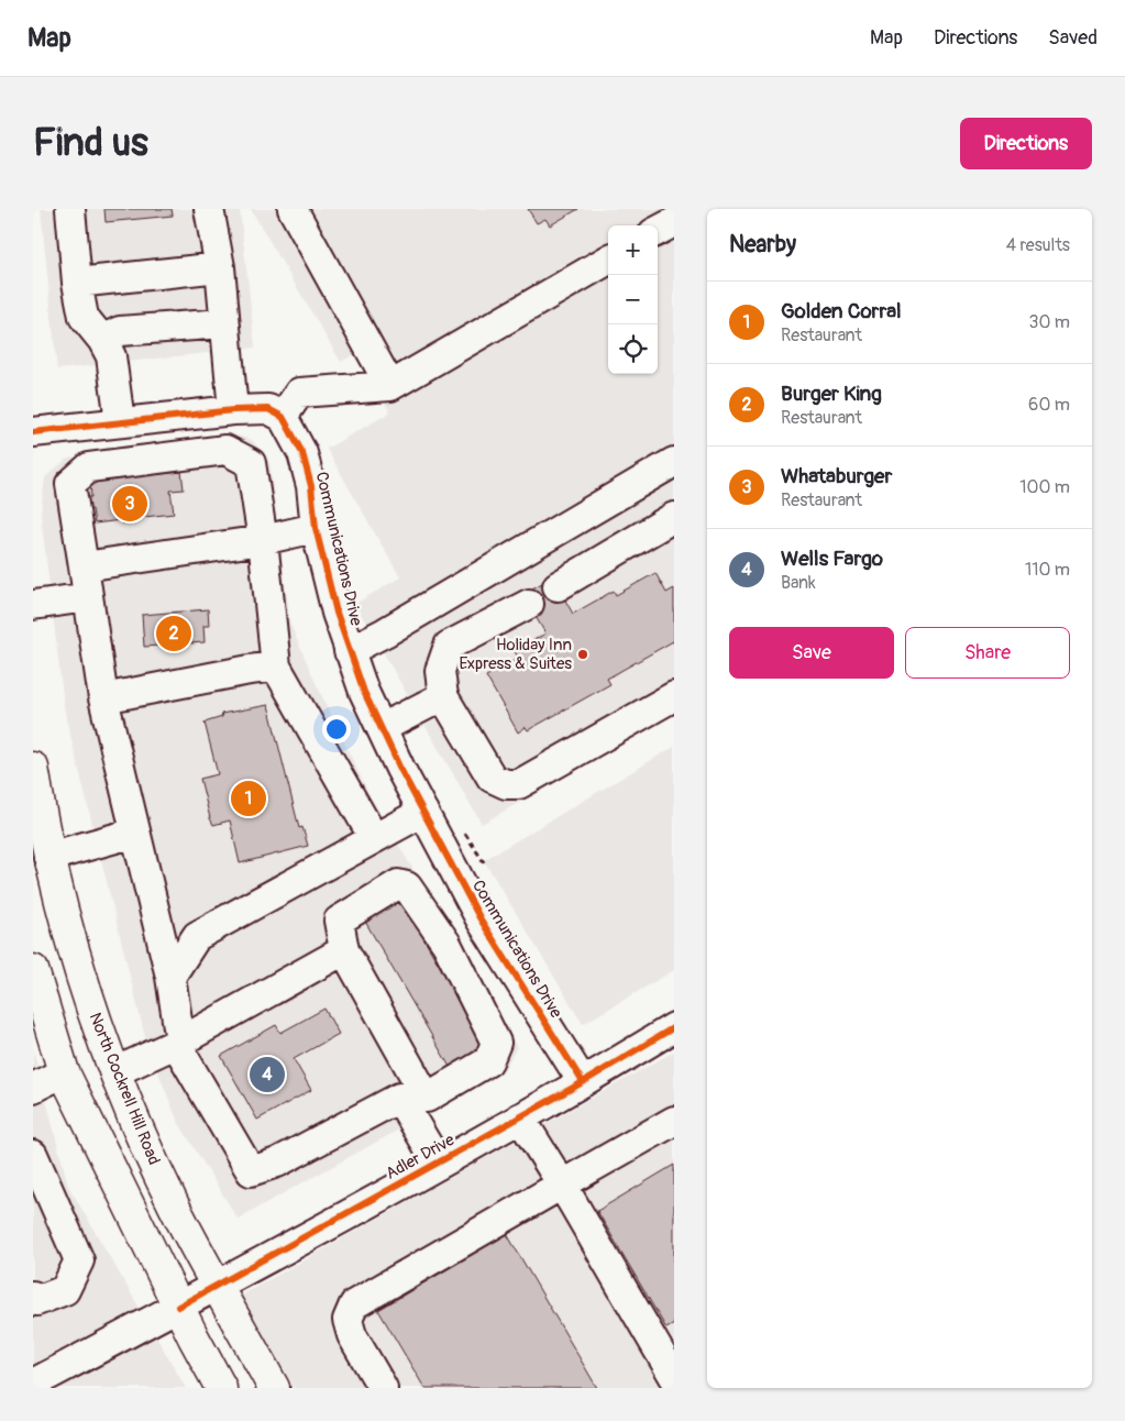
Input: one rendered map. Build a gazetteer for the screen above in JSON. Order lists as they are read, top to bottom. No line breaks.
{"streets":{"main road":["North Cockrell Hill Road"],"street":["Communications Drive","Adler Drive"]},"crossings":[["Communications Drive","Adler Drive"],["North Cockrell Hill Road","Adler Drive"]],"places":["Holiday Inn Express & Suites"],"page":{"header":"Map","nav":["Map","Directions","Saved"],"buttons":["Directions",["Save","Share"]],"title":"Find us","heading":["Nearby","4 results"],"map_buttons":["+","−"],"list":[{"mark":"1","name":"Golden Corral","note":"Restaurant","value":"30 m"},{"mark":"2","name":"Burger King","note":"Restaurant","value":"60 m"},{"mark":"3","name":"Whataburger","note":"Restaurant","value":"100 m"},{"mark":"4","name":"Wells Fargo","note":"Bank","value":"110 m"}],"pins":["3","2","1","4"]}}
